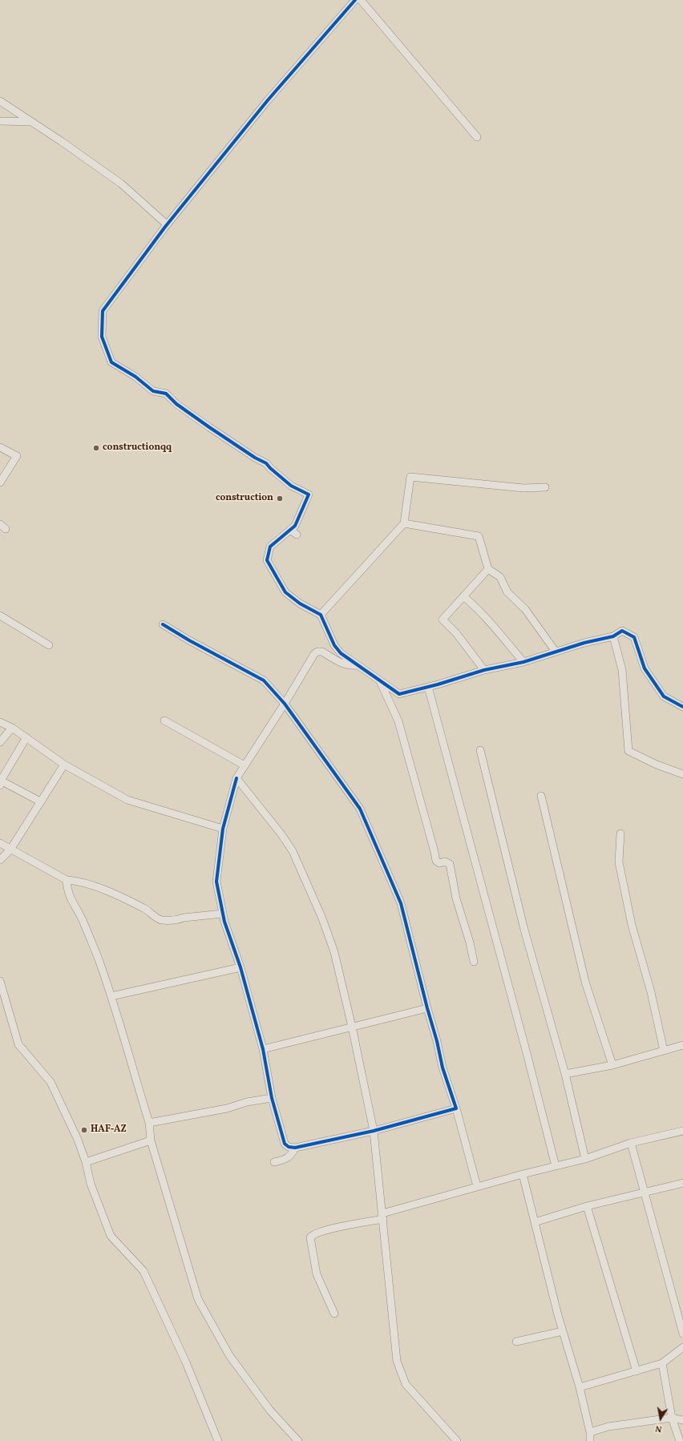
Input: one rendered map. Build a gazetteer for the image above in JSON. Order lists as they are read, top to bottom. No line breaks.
{"places":["constructionqq","construction","HAF-AZ"],"north":"bottom"}
